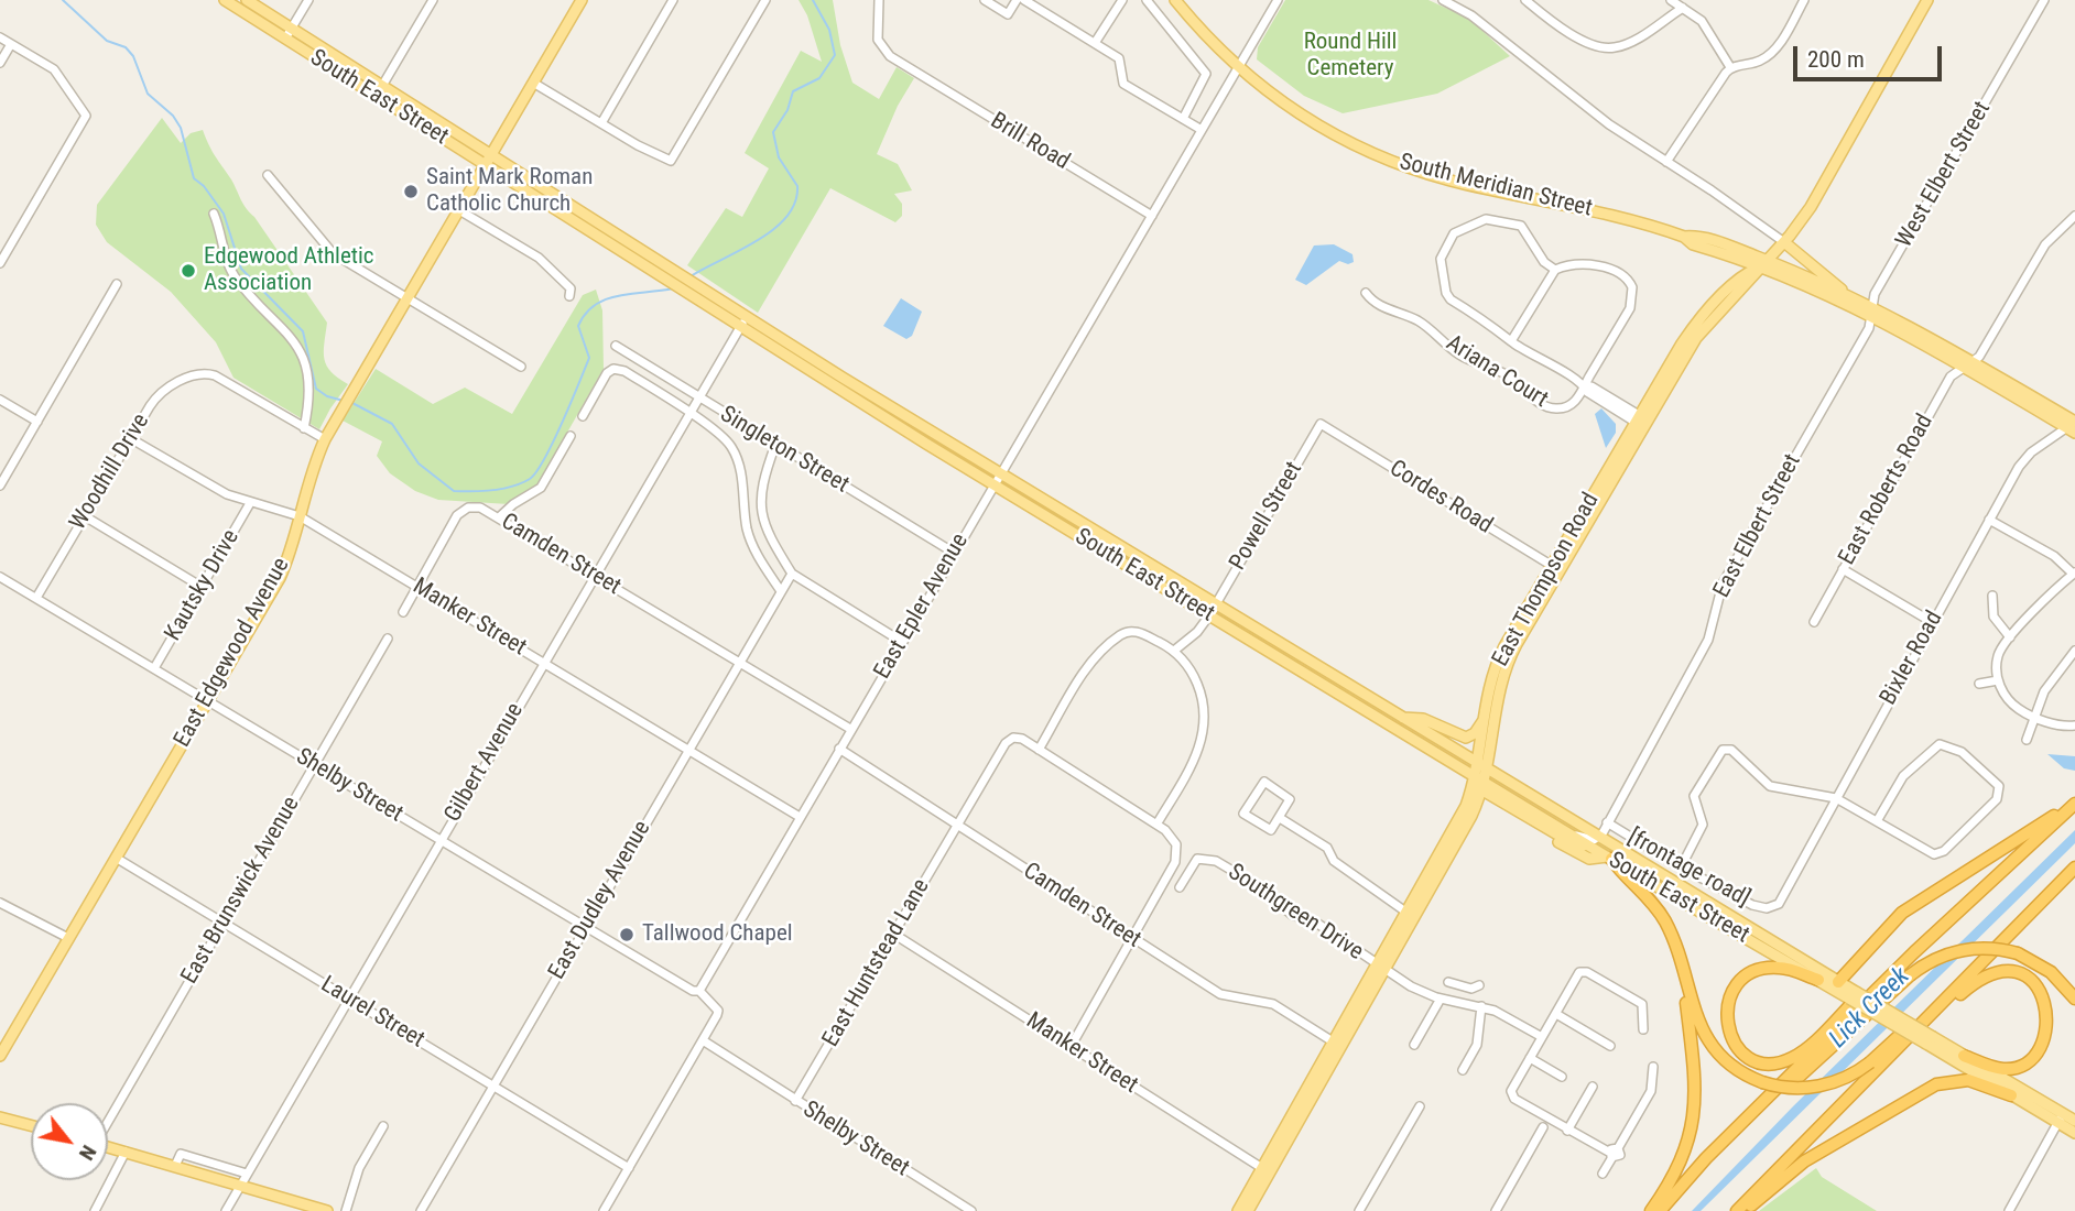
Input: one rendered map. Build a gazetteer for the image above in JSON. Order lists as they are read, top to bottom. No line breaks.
{"streets":{"main road":["South East Street","South Meridian Street","East Thompson Road","East Edgewood Avenue"],"street":["Brill Road","West Elbert Street","Ariana Court","Singleton Street","Woodhill Drive","East Roberts Road","Cordes Road","Powell Street","East Elbert Street","Camden Street","Kautsky Drive","East Epler Avenue","Manker Street","Bixler Road","Gilbert Avenue","Shelby Street","[frontage road]","East Brunswick Avenue","East Dudley Avenue","Southgreen Drive","East Huntstead Lane","Laurel Street"]},"crossings":[["South East Street","Powell Street"],["South East Street","East Elbert Street"],["South East Street","East Thompson Road"],["South East Street","East Epler Avenue"],["South East Street","East Edgewood Avenue"],["South East Street","Gilbert Avenue"],["Brill Road","East Epler Avenue"],["West Elbert Street","South Meridian Street"],["West Elbert Street","East Elbert Street"],["South Meridian Street","East Roberts Road"],["South Meridian Street","East Elbert Street"],["South Meridian Street","East Thompson Road"],["South Meridian Street","East Epler Avenue"],["South Meridian Street","Bixler Road"],["Singleton Street","East Epler Avenue"],["Singleton Street","Gilbert Avenue"],["Woodhill Drive","Manker Street"],["Woodhill Drive","Shelby Street"],["Cordes Road","Powell Street"],["Cordes Road","East Thompson Road"],["East Elbert Street","[frontage road]"],["Camden Street","East Thompson Road"],["Camden Street","East Epler Avenue"],["Camden Street","Manker Street"],["Camden Street","Gilbert Avenue"],["Camden Street","East Dudley Avenue"],["Camden Street","East Huntstead Lane"],["East Thompson Road","Manker Street"],["East Thompson Road","Southgreen Drive"],["Kautsky Drive","Manker Street"],["Kautsky Drive","Shelby Street"],["East Epler Avenue","Manker Street"],["East Epler Avenue","Shelby Street"],["Manker Street","East Edgewood Avenue"],["Manker Street","Gilbert Avenue"],["Manker Street","East Dudley Avenue"],["Manker Street","East Huntstead Lane"],["East Edgewood Avenue","Shelby Street"],["East Edgewood Avenue","Laurel Street"],["Bixler Road","[frontage road]"],["Gilbert Avenue","Shelby Street"],["Gilbert Avenue","Laurel Street"],["Shelby Street","East Brunswick Avenue"],["Shelby Street","East Dudley Avenue"],["Shelby Street","East Huntstead Lane"],["East Brunswick Avenue","Laurel Street"],["East Dudley Avenue","Laurel Street"]],"water":["Lick Creek"],"parks":["Round Hill Cemetery"],"places":["Saint Mark Roman Catholic Church","Edgewood Athletic Association","Tallwood Chapel"],"scale_bar":"200 m","north":"bottom right"}
